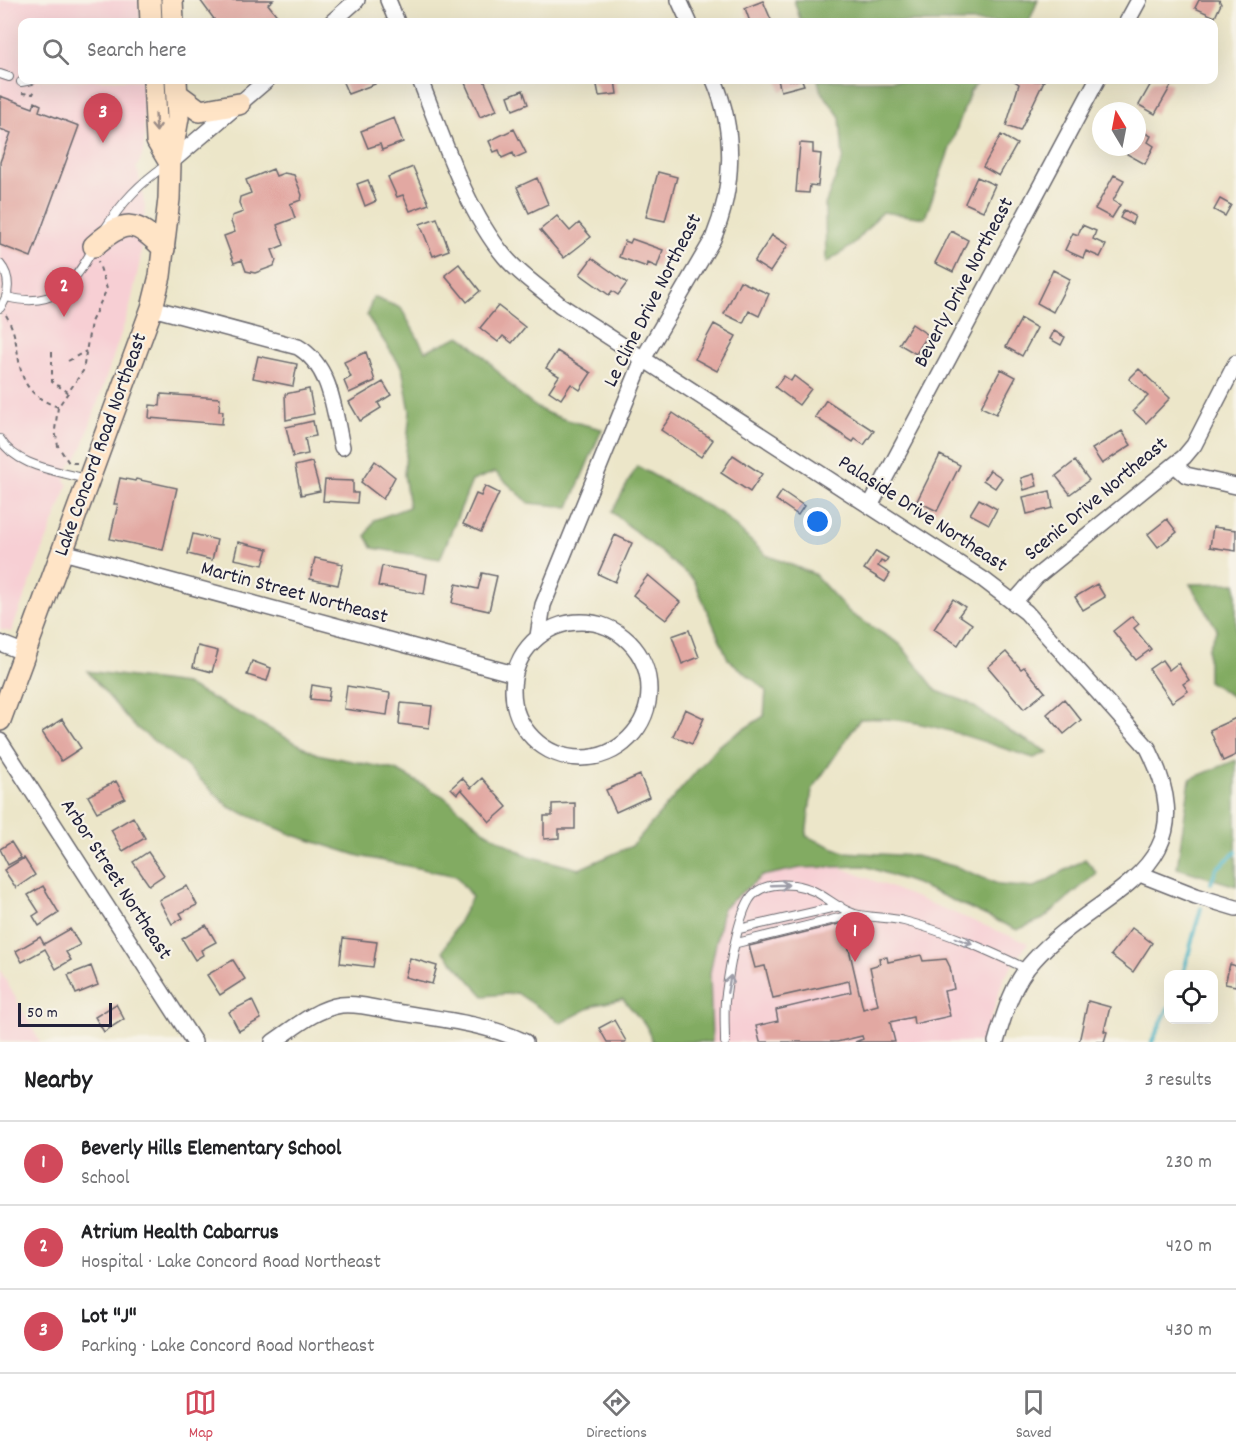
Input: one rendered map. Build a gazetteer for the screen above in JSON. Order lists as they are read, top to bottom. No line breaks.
{"streets":{"main road":["Lake Concord Road Northeast"],"street":["Beverly Drive Northeast","Le Cline Drive Northeast","Scenic Drive Northeast","Palaside Drive Northeast","Martin Street Northeast","Arbor Street Northeast"]},"crossings":[["Beverly Drive Northeast","Palaside Drive Northeast"],["Le Cline Drive Northeast","Palaside Drive Northeast"],["Le Cline Drive Northeast","Martin Street Northeast"],["Lake Concord Road Northeast","Martin Street Northeast"],["Scenic Drive Northeast","Palaside Drive Northeast"]],"scale_bar":"50 m","north":"top","page":{"search":"Search here","pins":["3","2","1"],"scale":"50 m","heading":["Nearby","3 results"],"list":[{"mark":"1","name":"Beverly Hills Elementary School","note":"School","value":"230 m"},{"mark":"2","name":"Atrium Health Cabarrus","note":"Hospital · Lake Concord Road Northeast","value":"420 m"},{"mark":"3","name":"Lot \"J\"","note":"Parking · Lake Concord Road Northeast","value":"430 m"}],"nav":["Map","Directions","Saved"]}}
